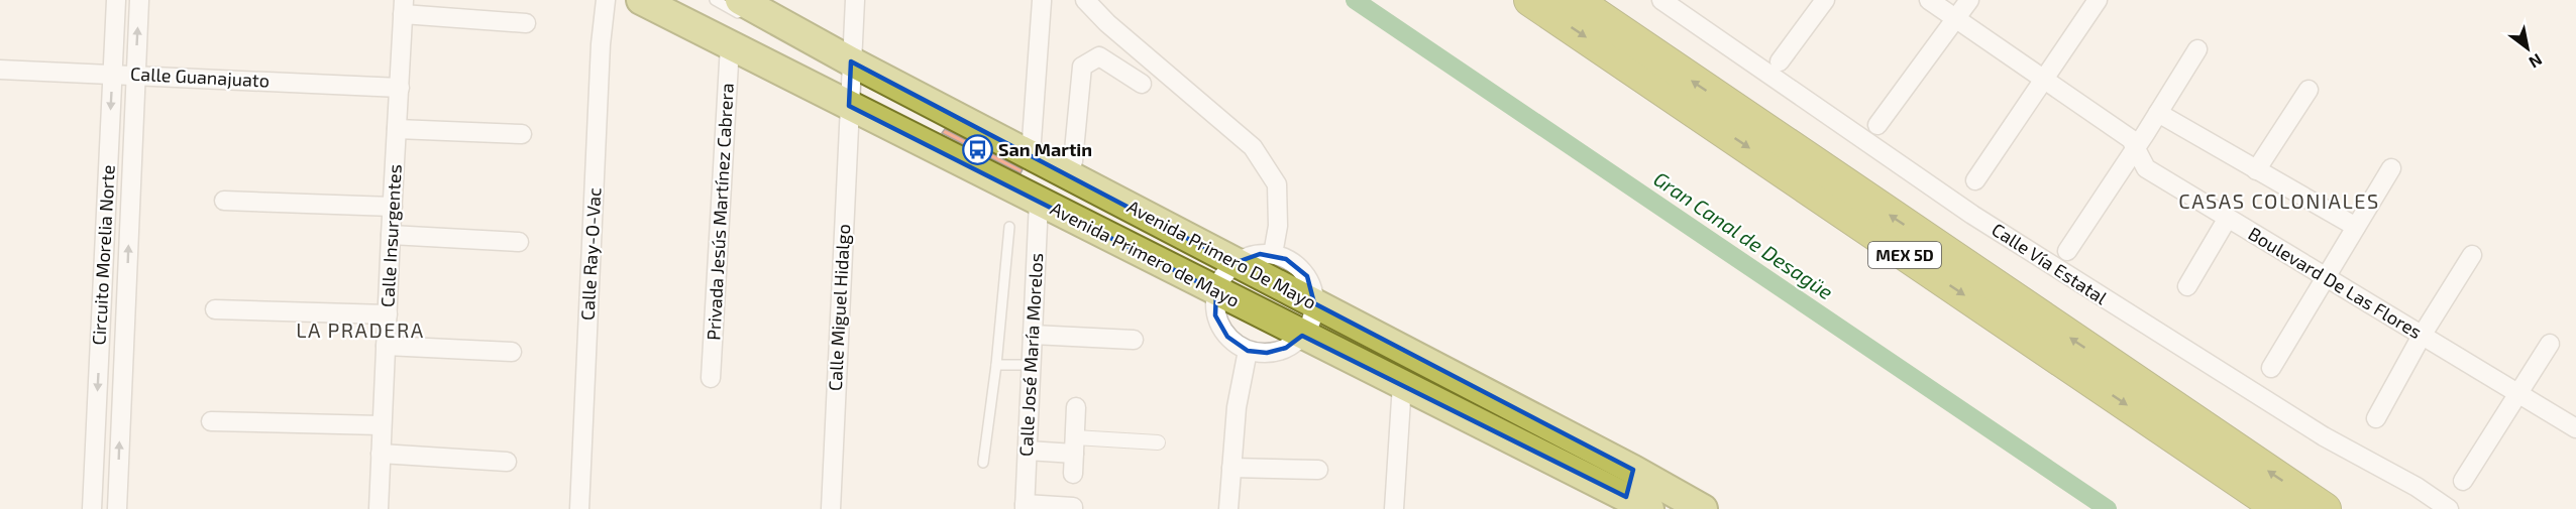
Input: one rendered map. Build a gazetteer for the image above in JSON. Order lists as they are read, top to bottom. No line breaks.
{"streets":{"highway":["Avenida Primero de Mayo","Avenida Primero De Mayo","MEX 5D"],"street":["Calle Guanajuato","Privada Jesús Martínez Cabrera","Calle Insurgentes","Calle Ray-O-Vac","Circuito Morelia Norte","Calle Vía Estatal","Boulevard De Las Flores","Calle Miguel Hidalgo","Calle José María Morelos"]},"crossings":[["Calle Guanajuato","Calle Insurgentes"],["Calle Guanajuato","Circuito Morelia Norte"],["Privada Jesús Martínez Cabrera","Avenida Primero de Mayo"],["Avenida Primero de Mayo","Avenida Primero De Mayo"],["Avenida Primero de Mayo","Calle Miguel Hidalgo"],["Avenida Primero de Mayo","Calle José María Morelos"],["Avenida Primero De Mayo","Calle Miguel Hidalgo"]],"districts":["CASAS COLONIALES","LA PRADERA"],"water":["Gran Canal de Desagüe"],"places":{"bus stop":["San Martin"]},"north":"bottom right"}
